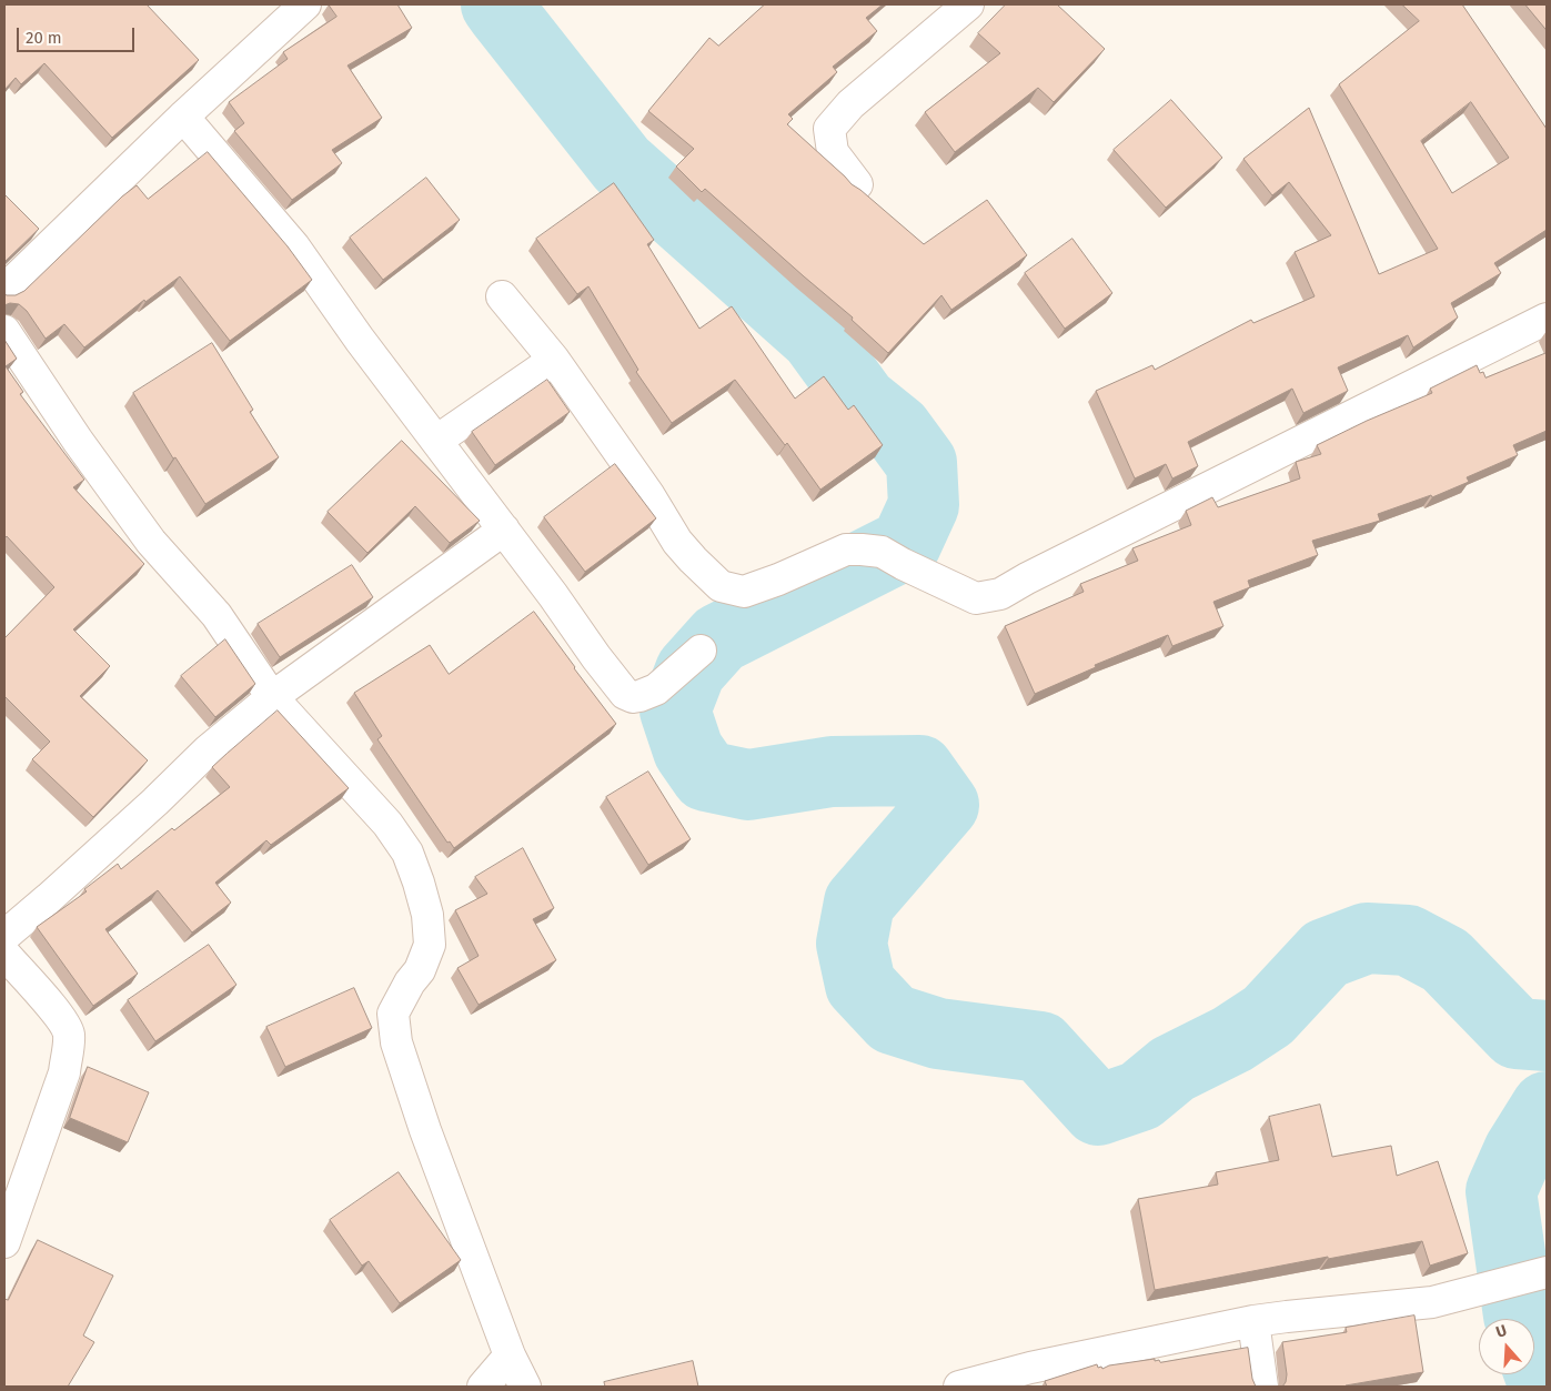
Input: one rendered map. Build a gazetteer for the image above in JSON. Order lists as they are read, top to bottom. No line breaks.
{"scale_bar":"20 m","north":"top"}
